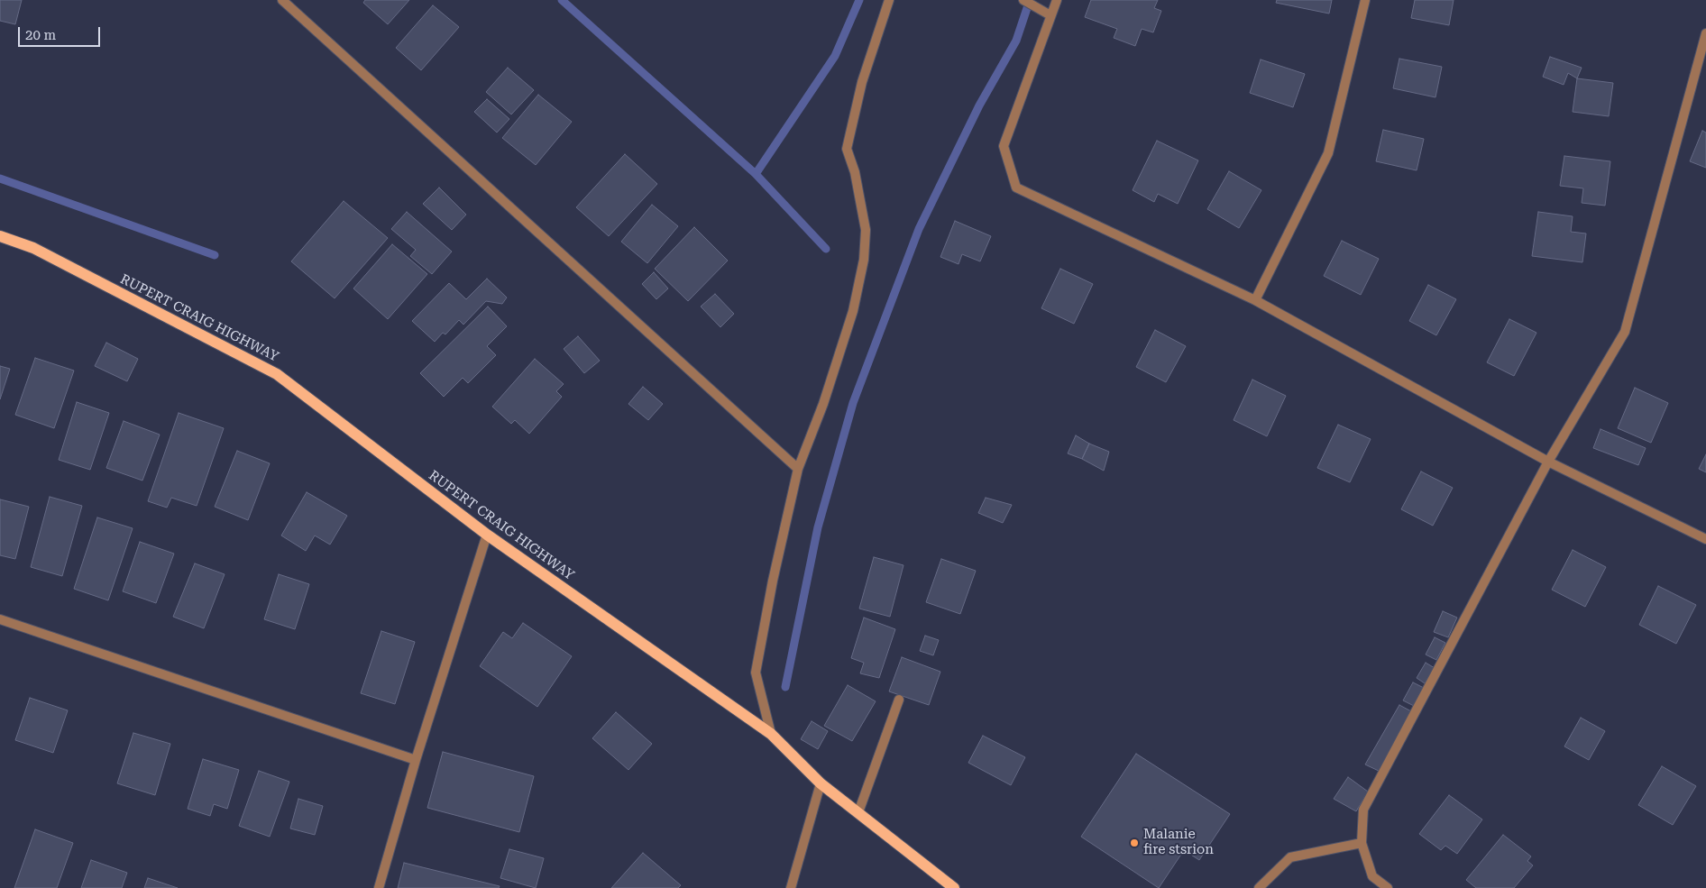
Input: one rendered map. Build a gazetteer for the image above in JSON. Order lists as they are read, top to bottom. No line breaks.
{"streets":{"main road":["RUPERT CRAIG HIGHWAY"]},"places":["Malanie fire stsrion"],"scale_bar":"20 m"}
